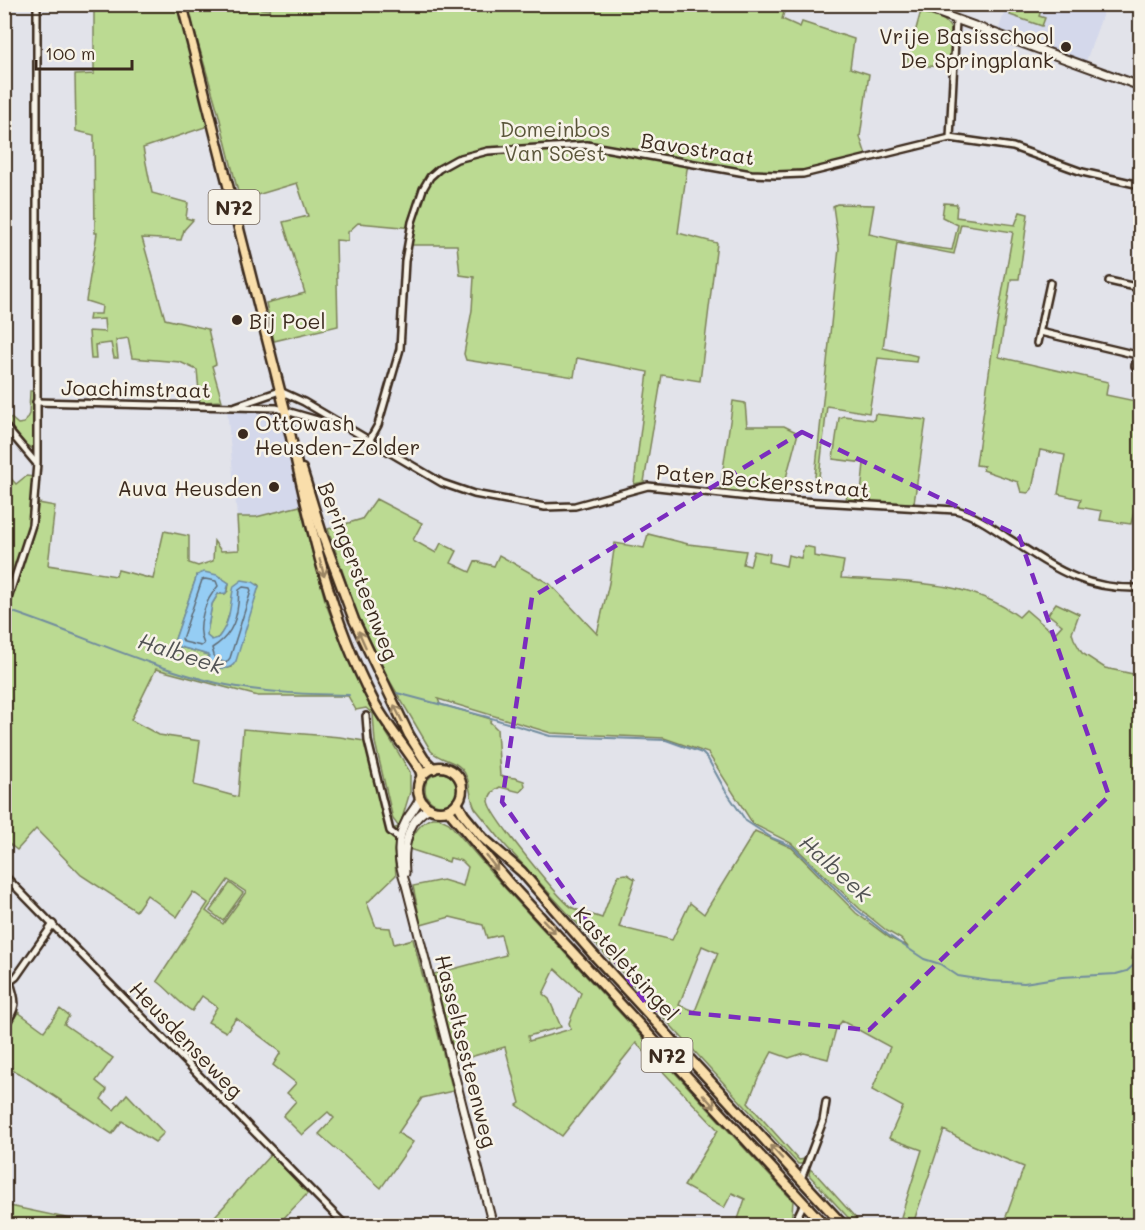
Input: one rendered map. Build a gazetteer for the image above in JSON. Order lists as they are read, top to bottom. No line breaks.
{"streets":{"main road":["N72","Beringersteenweg","Kasteletsingel","Hasseltsesteenweg"],"street":["Bavostraat","Joachimstraat","Pater Beckersstraat","Heusdenseweg"]},"crossings":[["Bavostraat","Pater Beckersstraat"],["N72","Beringersteenweg"],["N72","Kasteletsingel"],["N72","Hasseltsesteenweg"],["Joachimstraat","Pater Beckersstraat"],["Joachimstraat","Beringersteenweg"],["Pater Beckersstraat","Beringersteenweg"],["Kasteletsingel","Hasseltsesteenweg"]],"water":["Halbeek"],"parks":["Domeinbos Van Soest"],"places":["Vrije Basisschool De Springplank","Bij Poel","Ottowash Heusden-Zolder","Auva Heusden"],"scale_bar":"100 m"}
